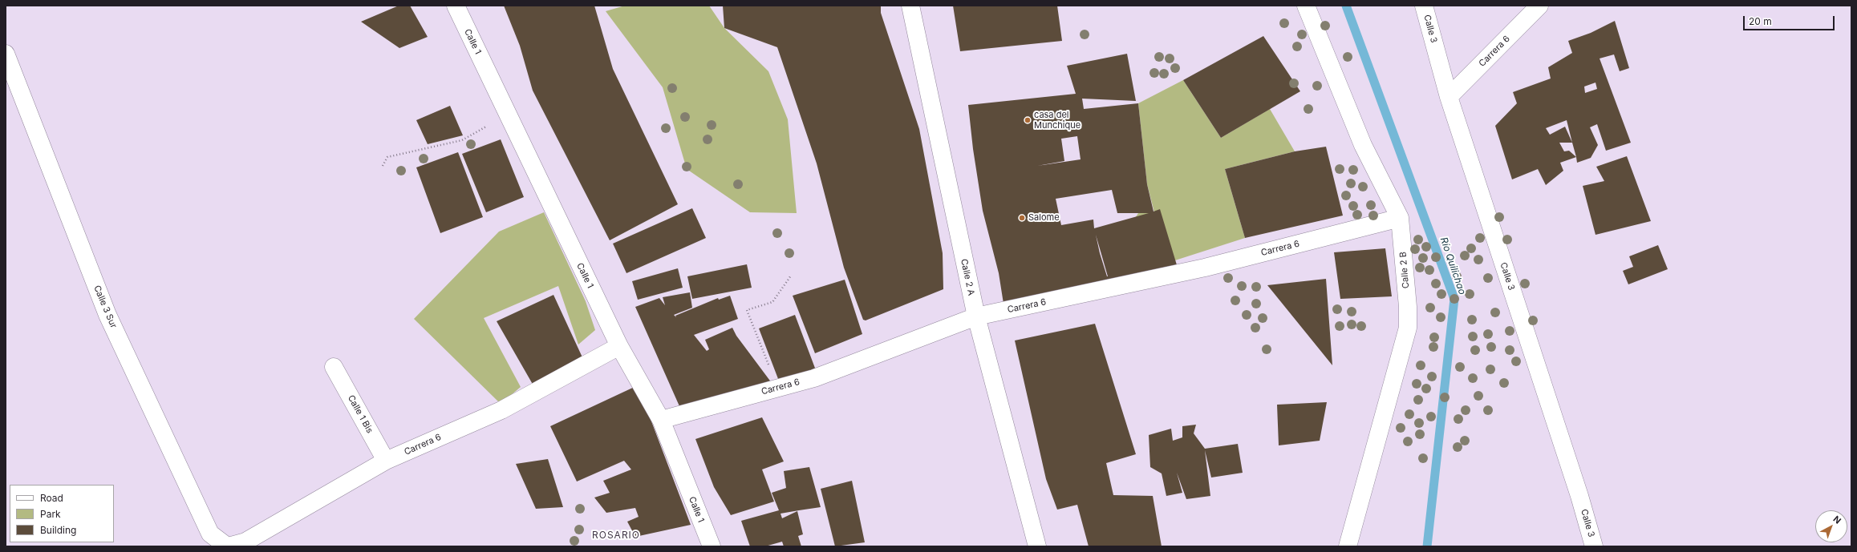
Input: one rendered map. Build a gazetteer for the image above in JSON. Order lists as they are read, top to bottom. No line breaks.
{"streets":{"street":["Calle 3","Calle 1","Carrera 6","Calle 2 B","Calle 2 A","Calle 3 Sur","Calle 1 Bis"]},"crossings":[["Calle 3","Carrera 6"],["Calle 1","Carrera 6"],["Carrera 6","Calle 2 B"],["Carrera 6","Calle 2 A"],["Carrera 6","Calle 3 Sur"],["Carrera 6","Calle 1 Bis"]],"districts":["ROSARIO"],"water":["Río Quilichao"],"places":["casa del Munchique","Salome"],"legend":["Road","Park","Building"],"scale_bar":"20 m","north":"top right"}
